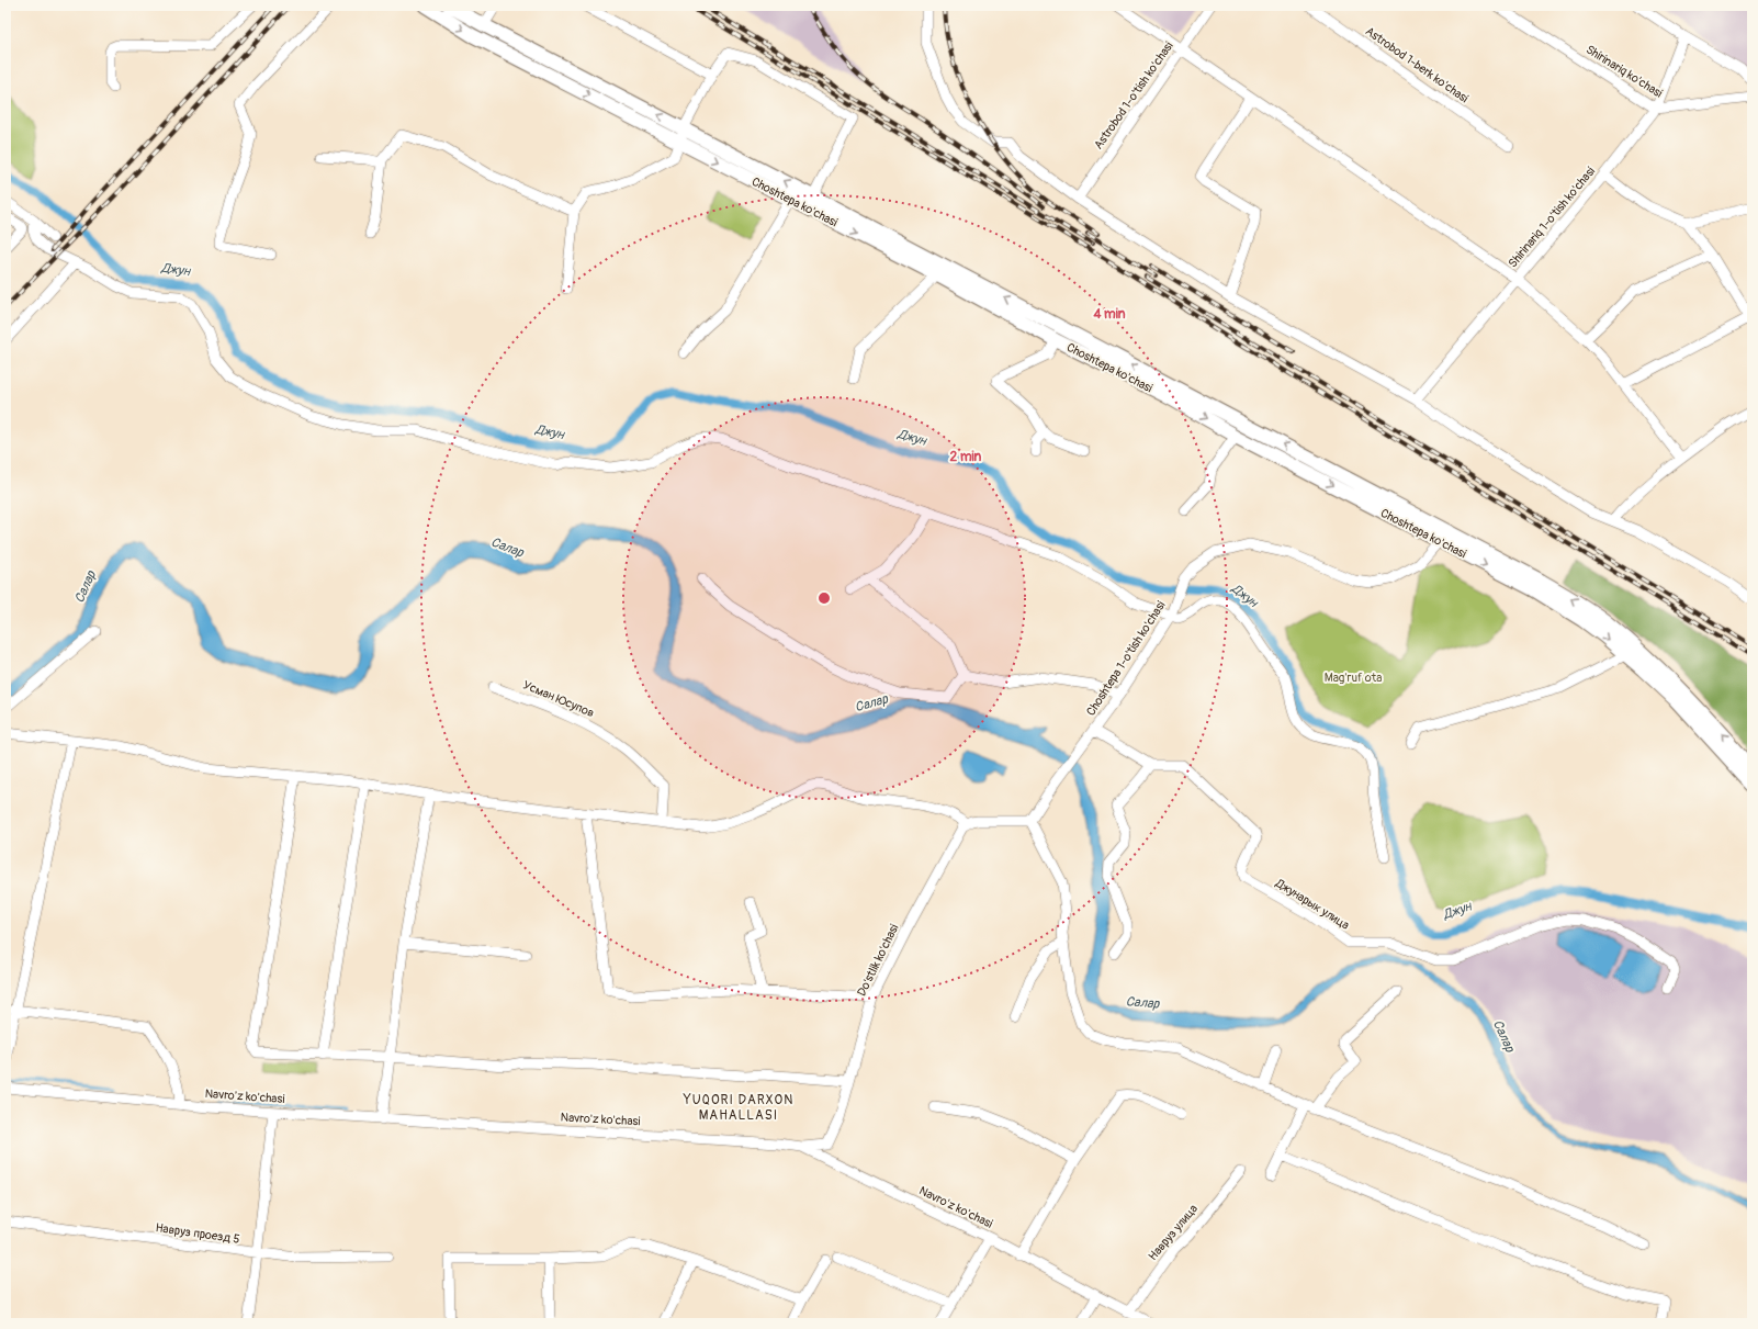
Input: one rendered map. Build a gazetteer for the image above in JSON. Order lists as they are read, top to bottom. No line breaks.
{"streets":{"main road":["Choshtepa ko'chasi"],"street":["Astrobod 1-berk ko'chasi","Shirinariq ko'chasi","Astrobod 1-o'tish ko'chasi","Shirinariq 1-o'tish ko'chasi","Choshtepa 1-o'tish ko'chasi","Усман Юсупов","Джунарык улица","Do'stlik ko'chasi","Navro'z ko'chasi","Навруз улица","Навруз проезд 5"]},"crossings":[["Shirinariq ko'chasi","Shirinariq 1-o'tish ko'chasi"],["Choshtepa ko'chasi","Choshtepa 1-o'tish ko'chasi"],["Choshtepa 1-o'tish ko'chasi","Джунарык улица"],["Do'stlik ko'chasi","Navro'z ko'chasi"],["Navro'z ko'chasi","Навруз улица"]],"districts":["YUQORI DARXON MAHALLASI"],"water":["Джун","Салар"],"parks":["Mag'ruf ota"],"rings":["4 min","2 min"]}
